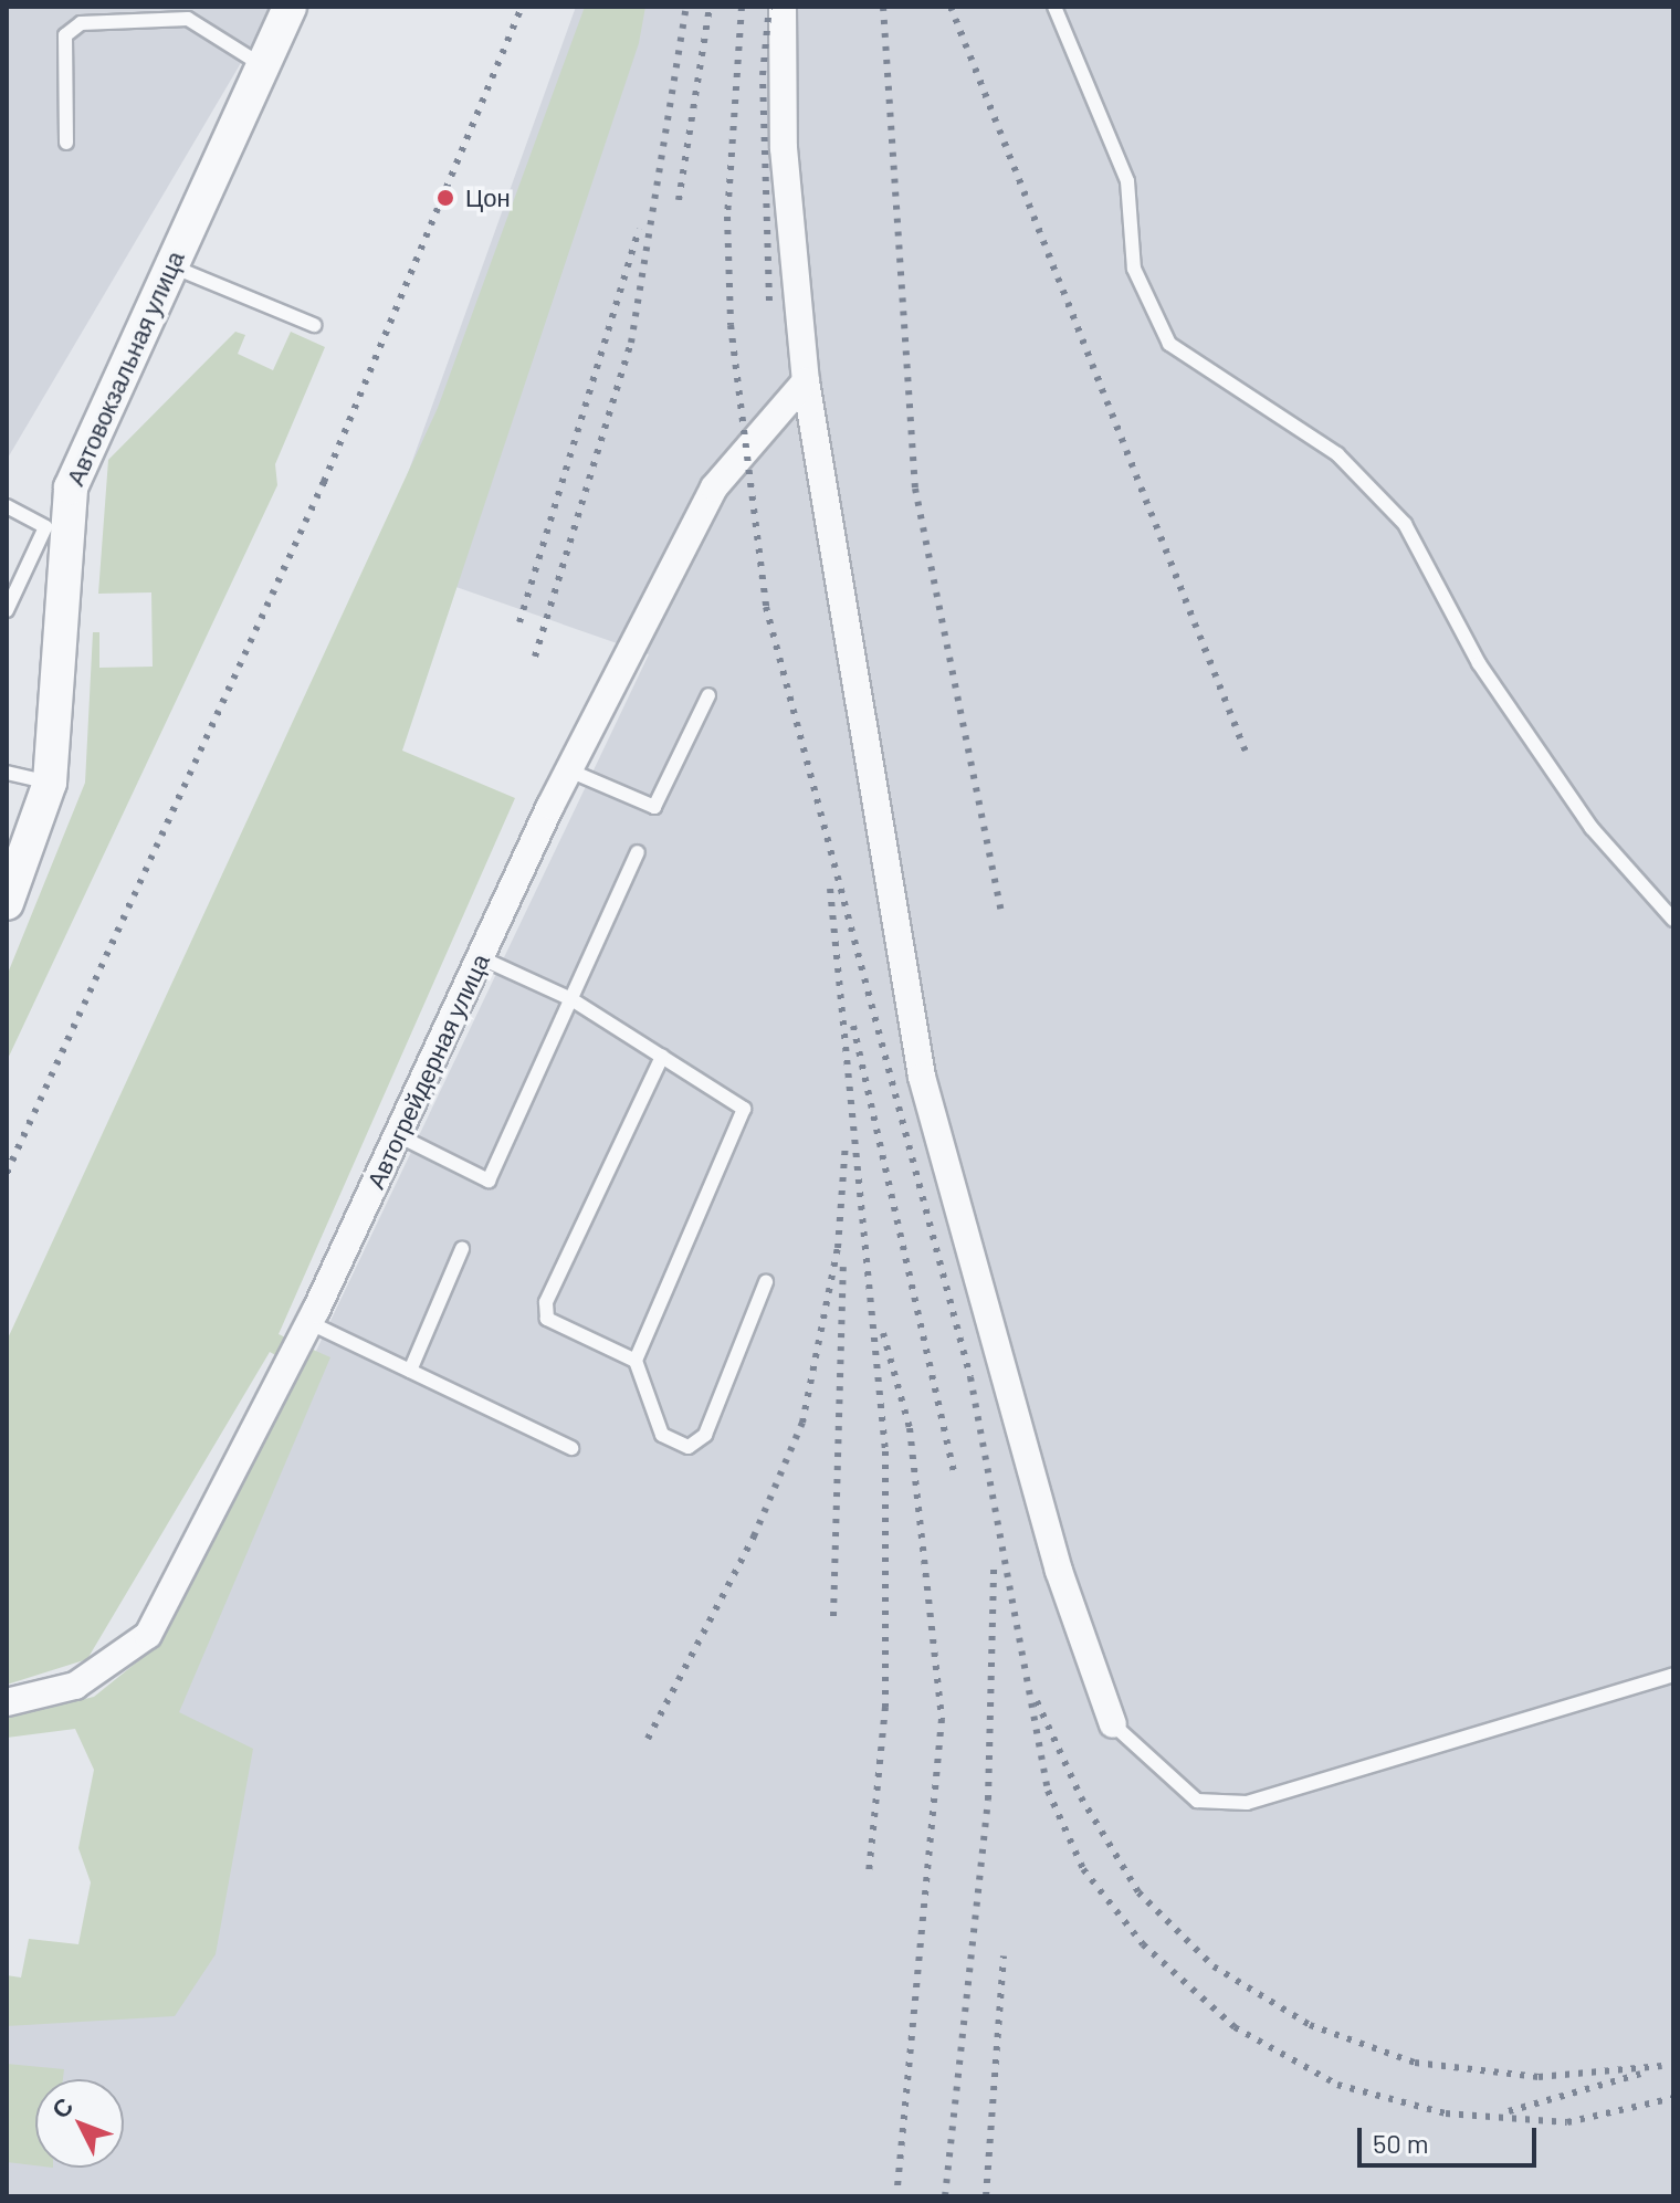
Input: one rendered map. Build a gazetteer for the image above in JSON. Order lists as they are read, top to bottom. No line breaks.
{"streets":{"street":["Автовокзальная улица","Автогрейдерная улица"]},"places":["Цон"],"scale_bar":"50 m","north":"top left"}
